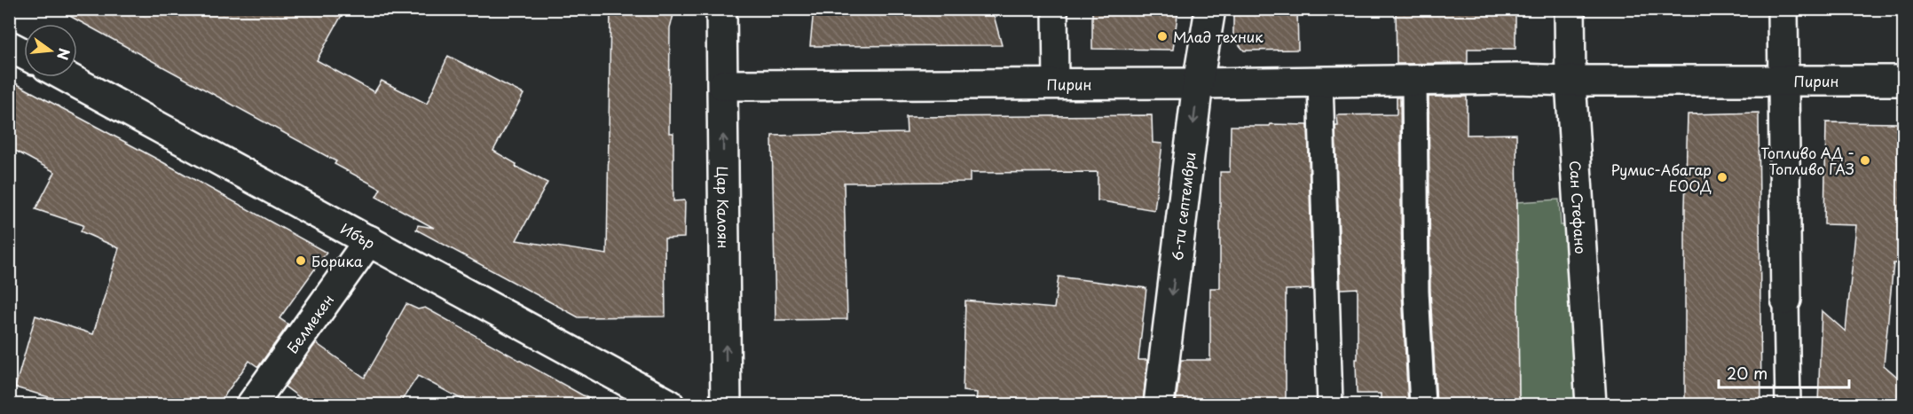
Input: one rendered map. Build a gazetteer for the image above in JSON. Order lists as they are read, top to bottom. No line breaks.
{"streets":{"street":["Пирин","Цар Калоян","6-ти септември","Сан Стефано","Ибър","Белмекен"]},"crossings":[["Пирин","Цар Калоян"],["Пирин","6-ти септември"],["Пирин","Сан Стефано"],["Ибър","Белмекен"]],"one_way":["Цар Калоян","6-ти септември"],"places":["Млад техник","Топливо АД - Топливо ГАЗ","Румис-Абагар ЕООД","Борика"],"scale_bar":"20 m","north":"right"}
